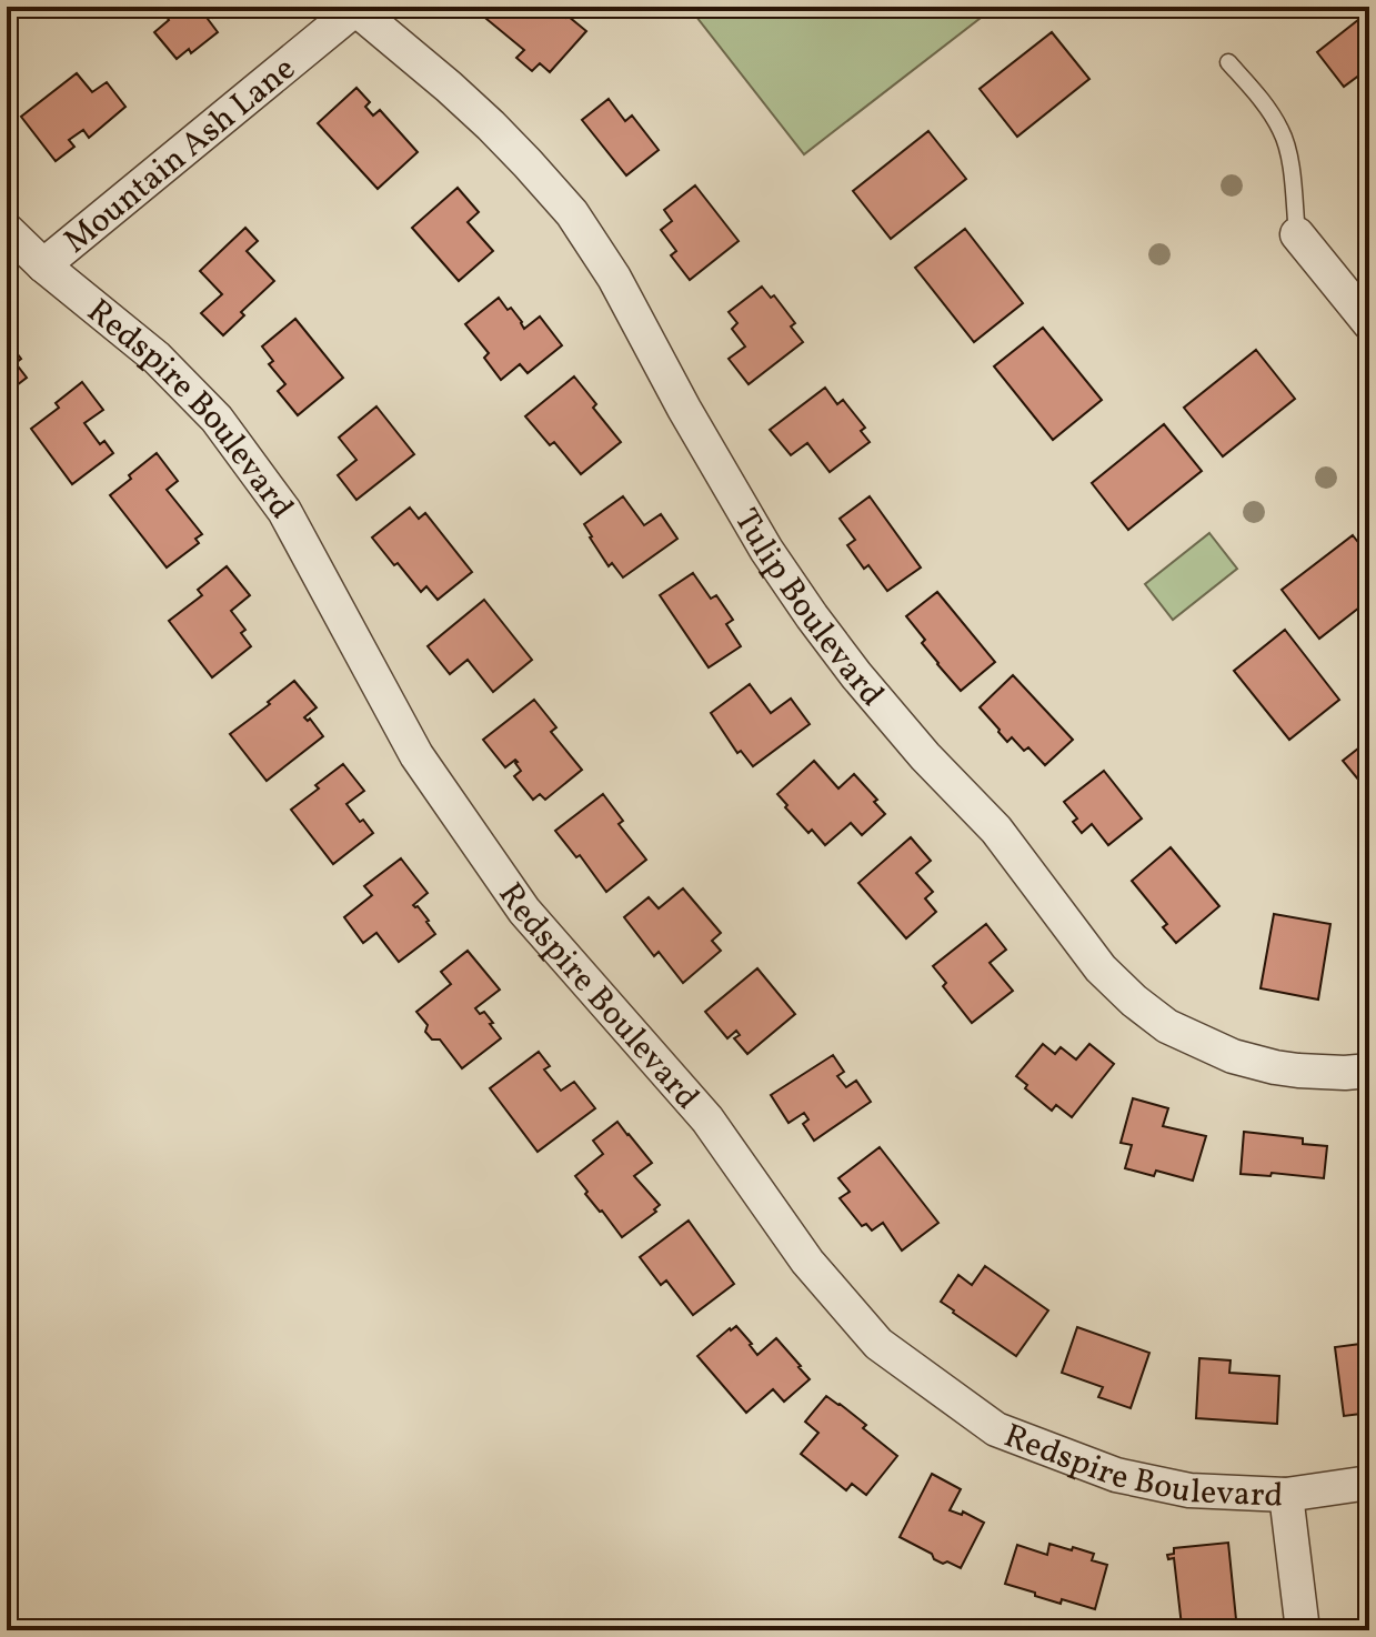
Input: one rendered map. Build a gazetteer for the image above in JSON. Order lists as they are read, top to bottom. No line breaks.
{"streets":{"street":["Mountain Ash Lane","Redspire Boulevard","Tulip Boulevard"]},"crossings":[["Mountain Ash Lane","Redspire Boulevard"],["Mountain Ash Lane","Tulip Boulevard"]]}
